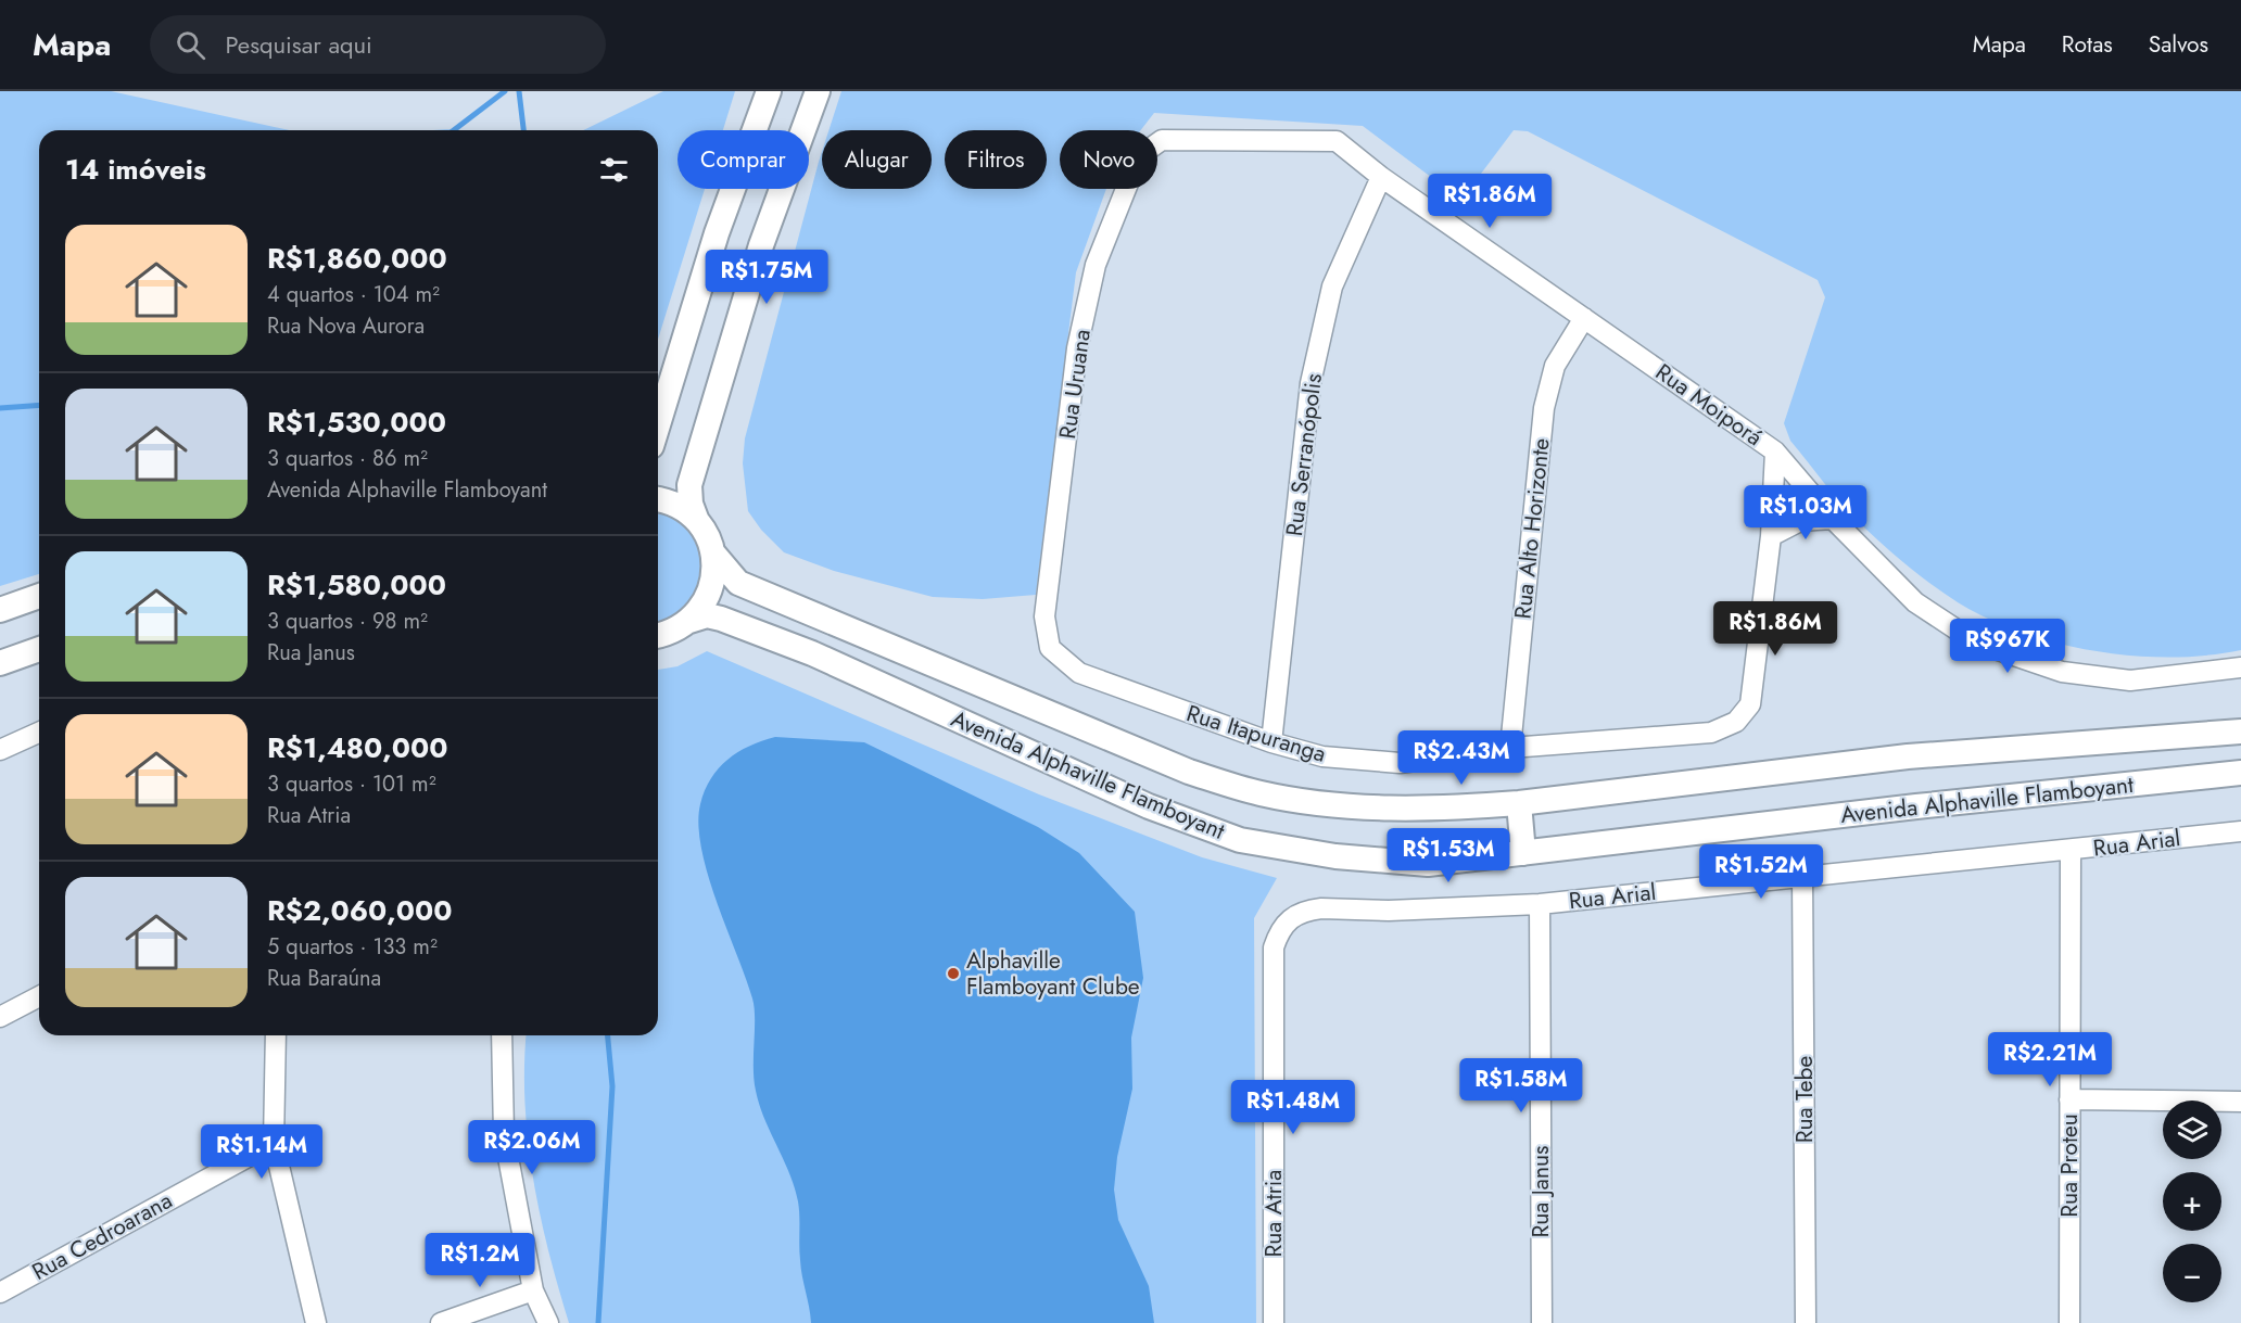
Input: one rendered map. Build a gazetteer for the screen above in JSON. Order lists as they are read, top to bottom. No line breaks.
{"streets":{"street":["Rua Uruana","Rua Moiporá","Rua Serranópolis","Rua Alto Horizonte","Rua Itapuranga","Avenida Alphaville Flamboyant","Rua Arial","Rua Tebe","Rua Proteu","Rua Janus","Rua Atria","Rua Cedroarana"]},"crossings":[["Rua Uruana","Rua Moiporá"],["Rua Uruana","Rua Itapuranga"],["Rua Moiporá","Rua Serranópolis"],["Rua Moiporá","Rua Alto Horizonte"],["Rua Serranópolis","Rua Itapuranga"],["Rua Alto Horizonte","Rua Itapuranga"],["Rua Arial","Rua Tebe"],["Rua Arial","Rua Proteu"],["Rua Arial","Rua Janus"],["Rua Arial","Rua Atria"]],"places":["Alphaville Flamboyant Clube"],"page":{"header":"Mapa","search":"Pesquisar aqui","nav":["Mapa","Rotas","Salvos"],"chip":["Comprar","Alugar","Filtros","Novo"],"heading":"14 imóveis","price":["R$1.86M","R$1.75M","R$1.03M","R$1.86M","R$967K","R$2.43M","R$1.53M","R$1.52M","R$2.21M","R$1.58M","R$1.48M","R$2.06M","R$1.14M","R$1.2M"],"list":[{"name":"R$1,860,000","note":"4 quartos · 104 m² · Rua Nova Aurora"},{"name":"R$1,530,000","note":"3 quartos · 86 m² · Avenida Alphaville Flamboyant"},{"name":"R$1,580,000","note":"3 quartos · 98 m² · Rua Janus"},{"name":"R$1,480,000","note":"3 quartos · 101 m² · Rua Atria"},{"name":"R$2,060,000","note":"5 quartos · 133 m² · Rua Baraúna"}],"map_buttons":["+","−"]}}
